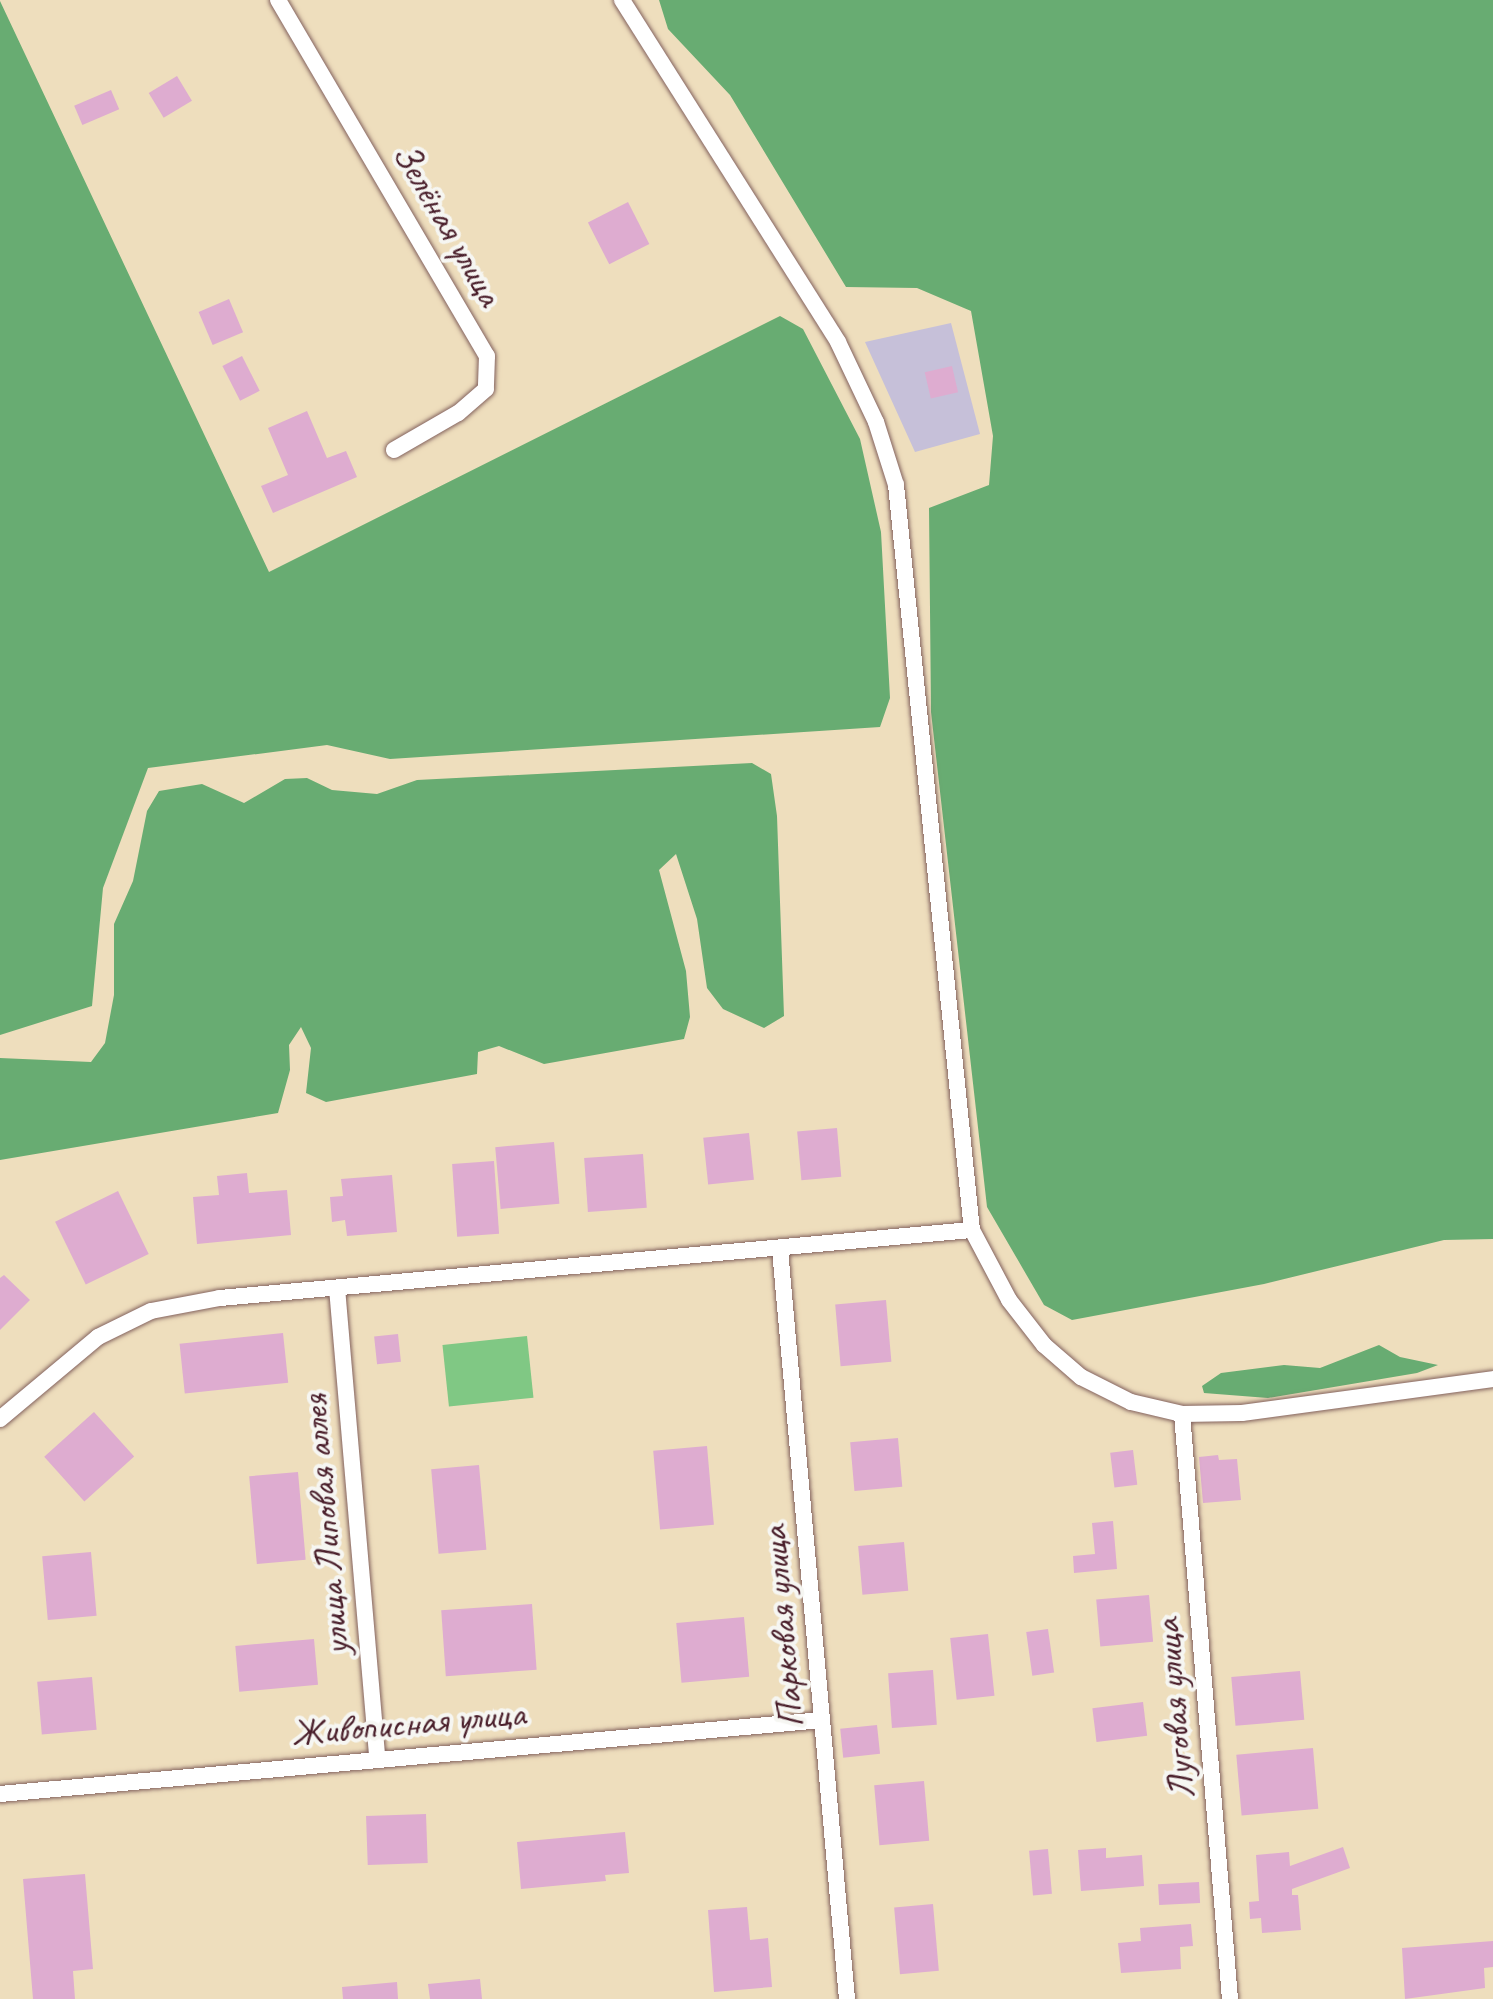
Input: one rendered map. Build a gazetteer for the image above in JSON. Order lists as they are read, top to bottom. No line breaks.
{"streets":{"street":["Зелёная улица","улица Липовая аллея","Парковая улица","Луговая улица","Живописная улица"]},"crossings":[["улица Липовая аллея","Живописная улица"],["Парковая улица","Живописная улица"]]}
